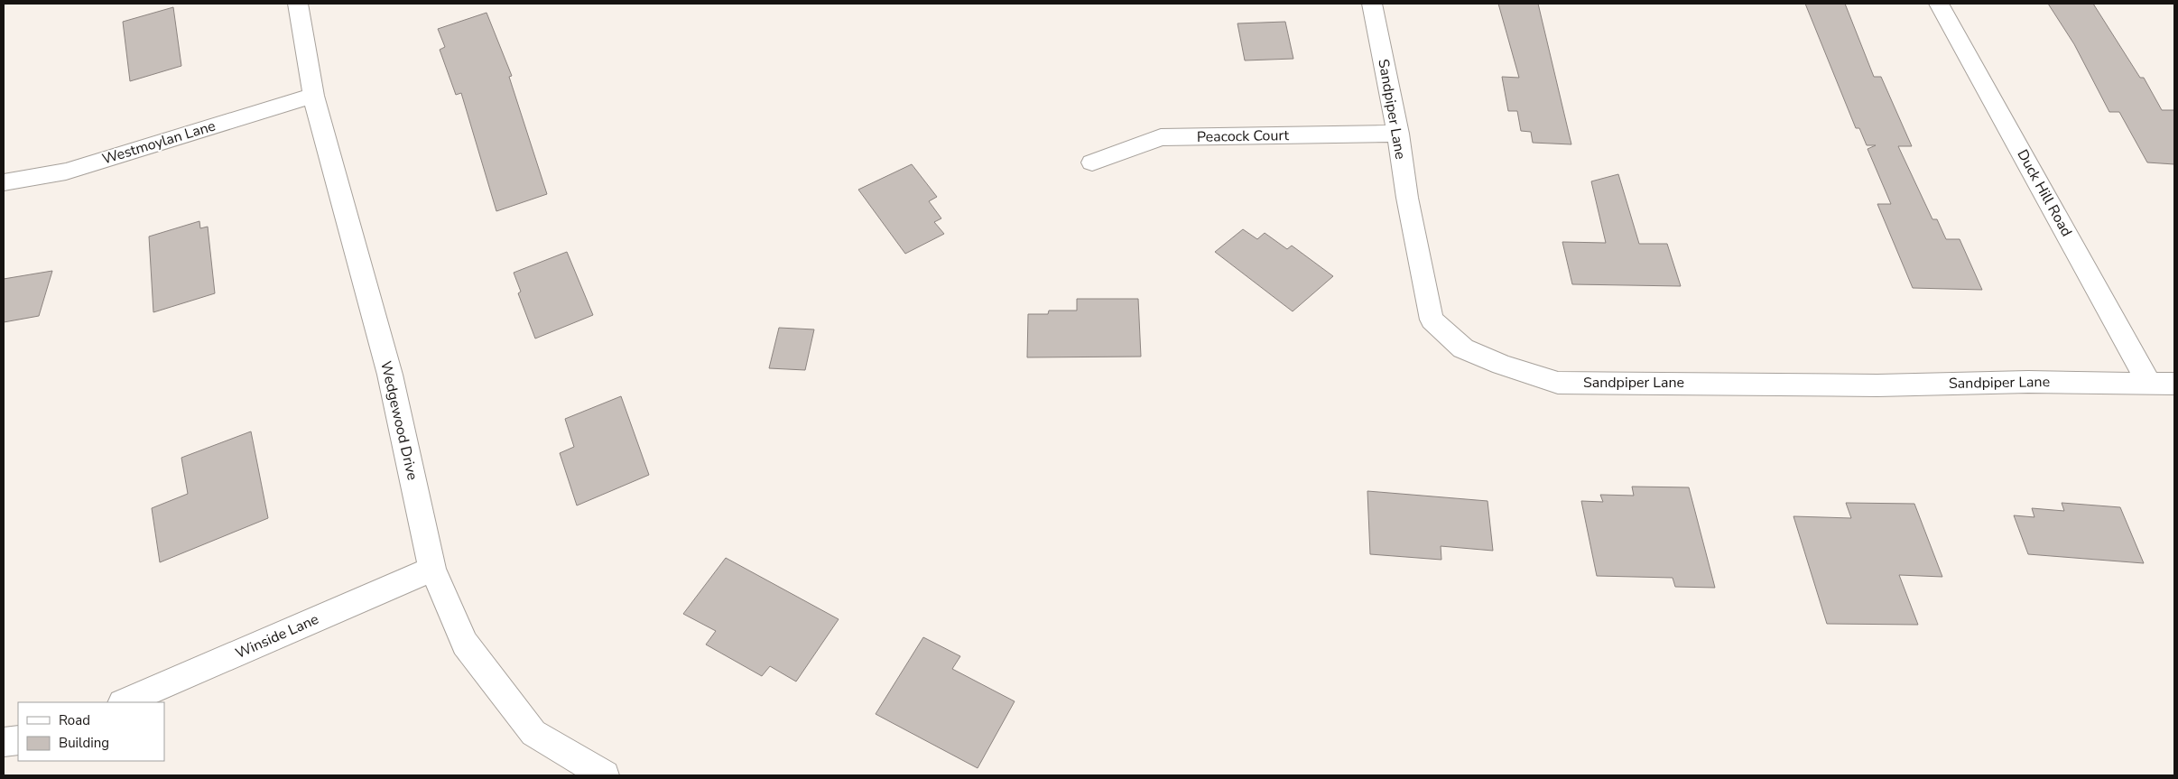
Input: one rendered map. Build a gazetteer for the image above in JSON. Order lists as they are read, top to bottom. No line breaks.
{"streets":{"street":["Sandpiper Lane","Peacock Court","Westmoylan Lane","Duck Hill Road","Wedgewood Drive","Winside Lane"]},"crossings":[["Sandpiper Lane","Peacock Court"],["Sandpiper Lane","Duck Hill Road"],["Westmoylan Lane","Wedgewood Drive"],["Wedgewood Drive","Winside Lane"]],"legend":["Road","Building"]}
